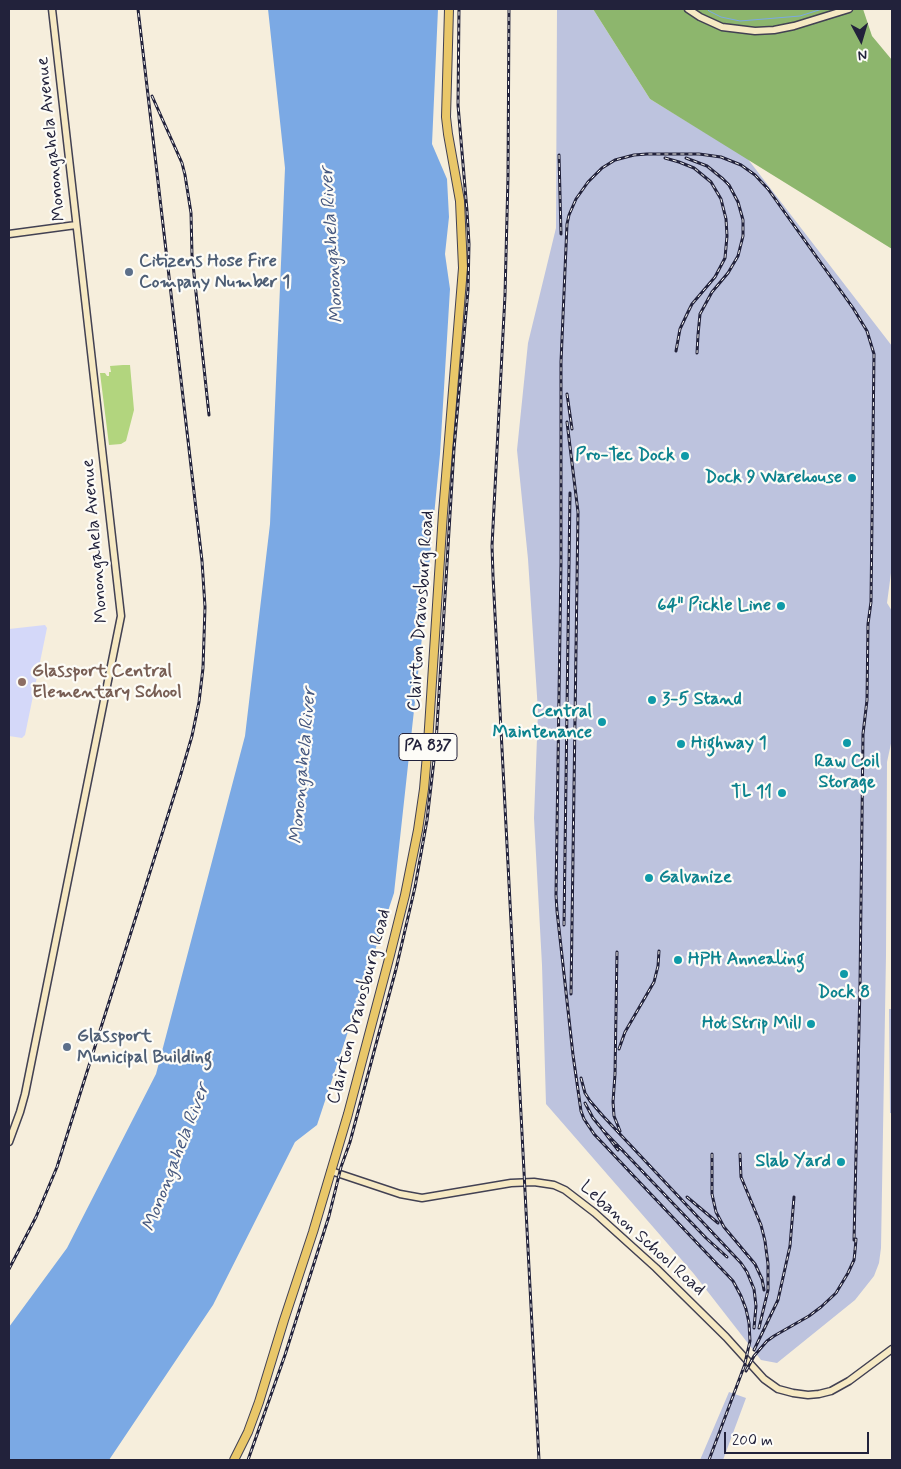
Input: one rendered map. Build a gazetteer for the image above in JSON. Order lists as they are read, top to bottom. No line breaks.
{"streets":{"main road":["Monongahela Avenue","Clairton Dravosburg Road","PA 837","Lebanon School Road"]},"crossings":[["Clairton Dravosburg Road","Lebanon School Road"]],"water":["Monongahela River"],"places":["Citizens Hose Fire Company Number 1","Pro-Tec Dock","Dock 9 Warehouse","64\" Pickle Line","Glassport Central Elementary School","3-5 Stand","Central Maintenance","Raw Coil Storage","Highway 1","TL 11","Galvanize","HPH Annealing","Dock 8","Hot Strip Mill","Glassport Municipal Building","Slab Yard"],"scale_bar":"200 m","north":"bottom"}
